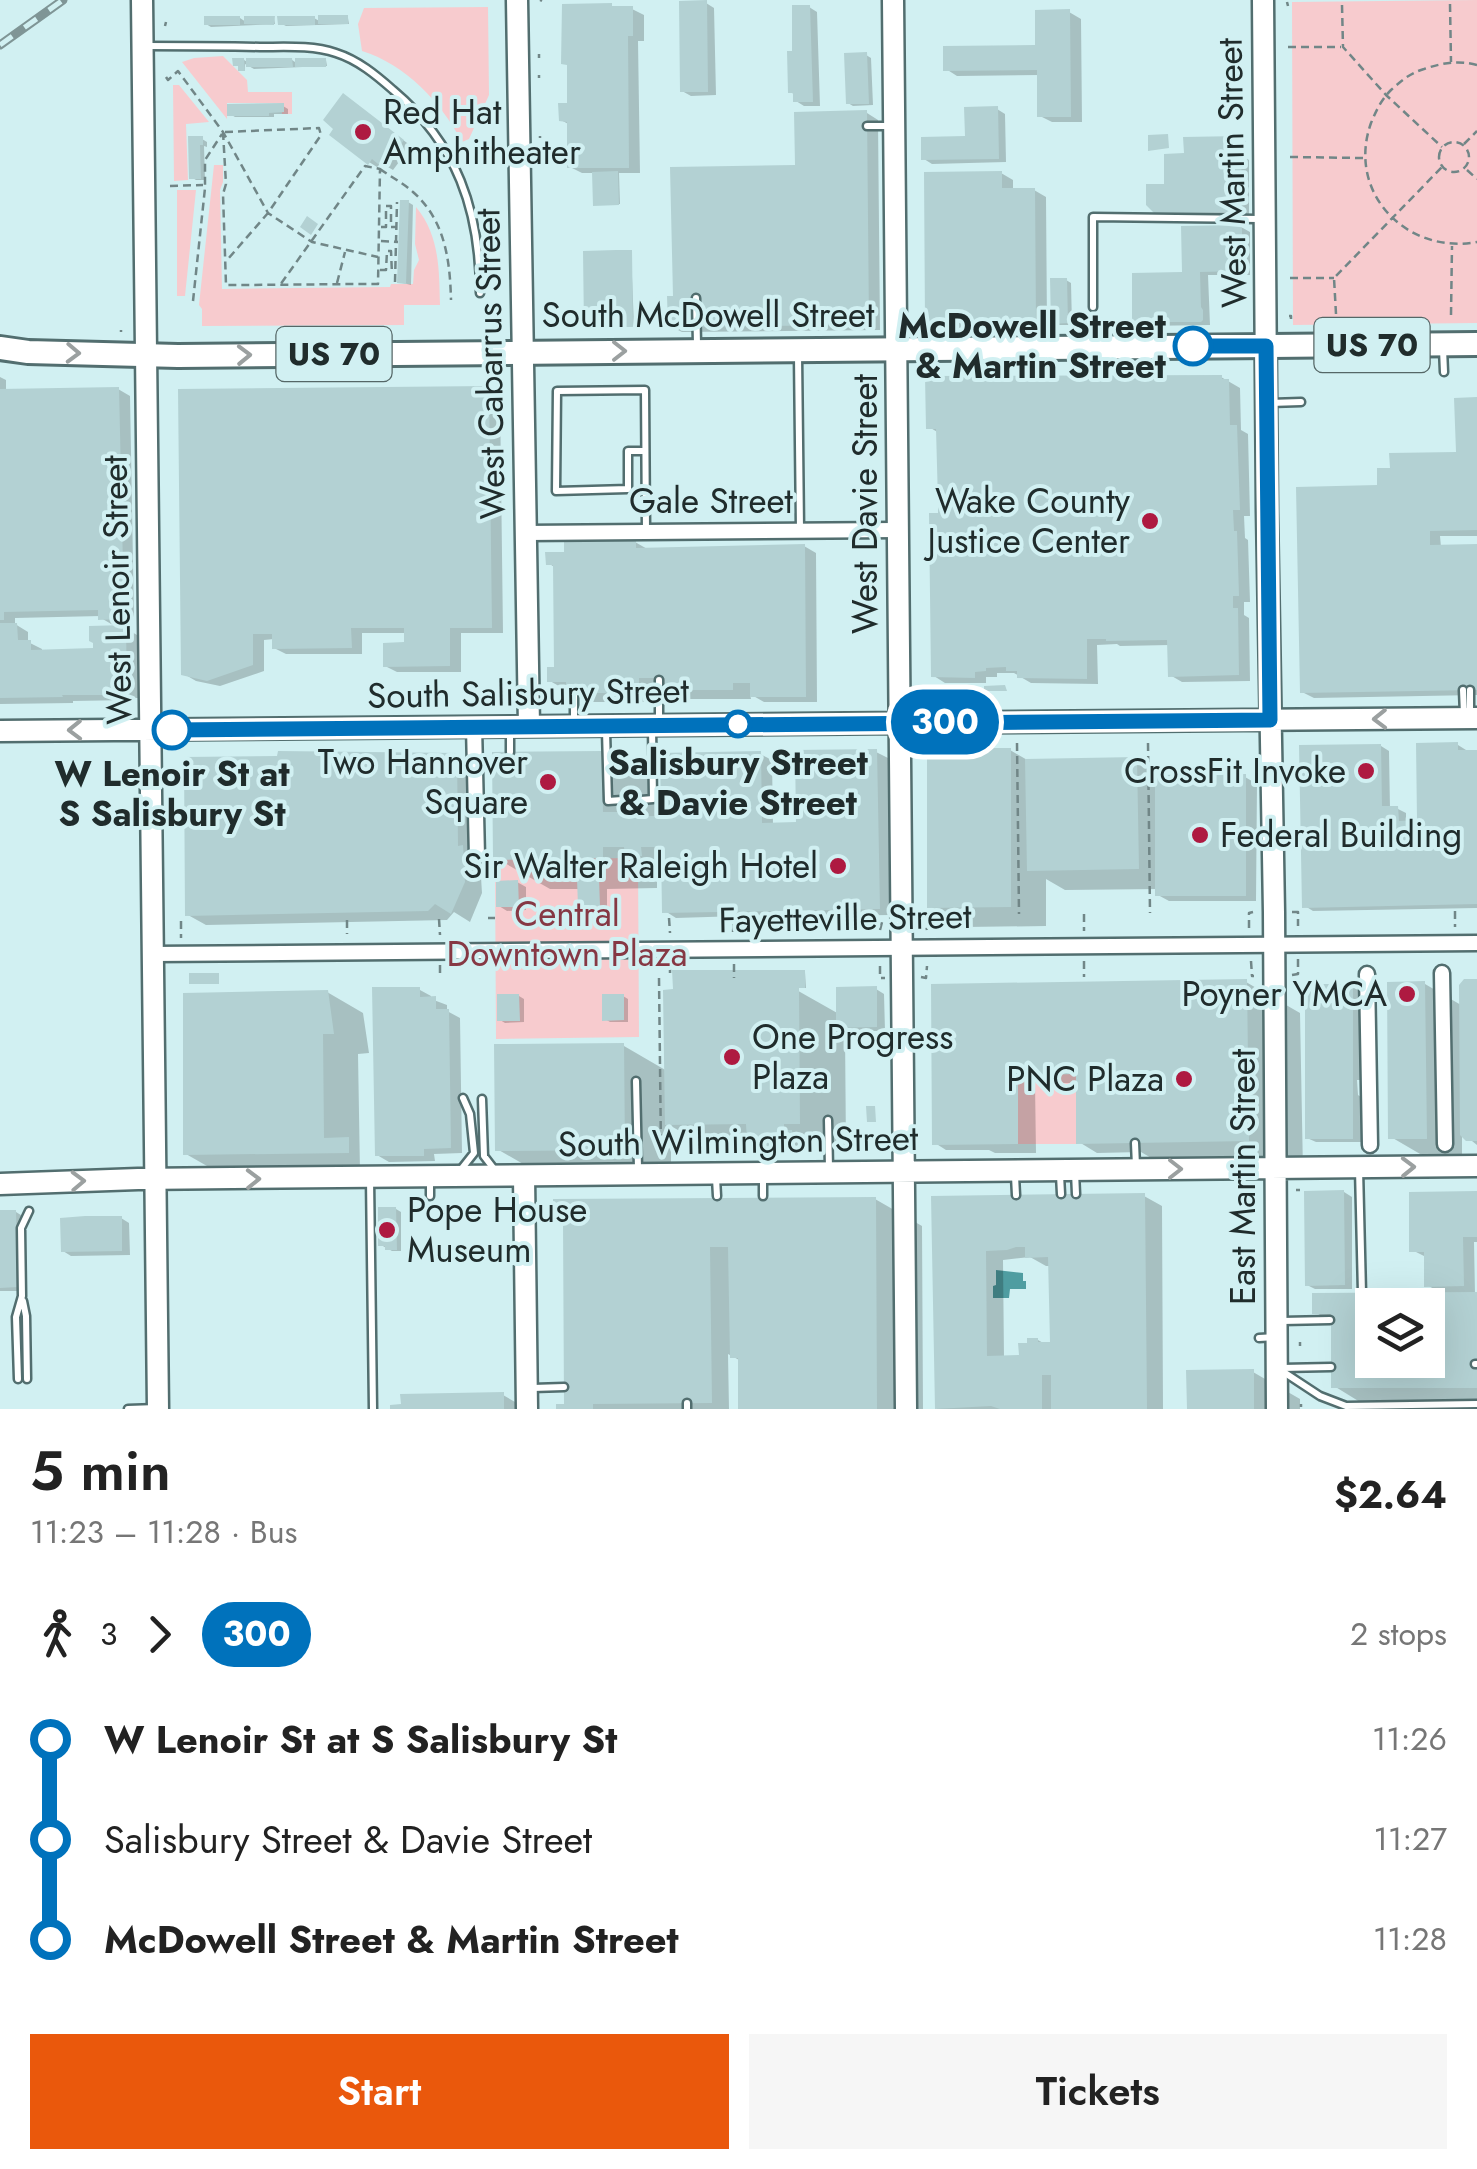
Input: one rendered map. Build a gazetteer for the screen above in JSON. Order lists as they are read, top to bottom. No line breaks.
{"streets":{"main road":["West Martin Street","South McDowell Street","US 70","West Cabarrus Street","West Davie Street","West Lenoir Street","South Salisbury Street","South Wilmington Street","East Martin Street"],"street":["Gale Street","Fayetteville Street"]},"crossings":[["West Martin Street","South McDowell Street"],["West Martin Street","South Salisbury Street"],["West Martin Street","Fayetteville Street"],["West Martin Street","East Martin Street"],["South McDowell Street","West Cabarrus Street"],["South McDowell Street","West Davie Street"],["South McDowell Street","West Lenoir Street"],["West Cabarrus Street","Gale Street"],["West Cabarrus Street","South Salisbury Street"],["Gale Street","West Davie Street"],["West Davie Street","South Salisbury Street"],["West Davie Street","Fayetteville Street"],["West Davie Street","South Wilmington Street"],["West Lenoir Street","South Salisbury Street"],["West Lenoir Street","Fayetteville Street"],["West Lenoir Street","South Wilmington Street"],["Fayetteville Street","East Martin Street"],["South Wilmington Street","East Martin Street"]],"one_way":["South McDowell Street","South Wilmington Street"],"parks":["Central Downtown Plaza"],"places":["Red Hat Amphitheater","McDowell Street & Martin Street","Wake County Justice Center","Salisbury Street & Davie Street","W Lenoir St at S Salisbury St","CrossFit Invoke","Two Hannover Square","Federal Building","Sir Walter Raleigh Hotel","Poyner YMCA","One Progress Plaza","PNC Plaza","Pope House Museum"],"lines":["bus line 300"],"page":{"on_map":"300","heading":["5 min","11:23 – 11:28 · Bus","$2.64"],"legs":["3","300","2 stops"],"list":[{"name":"W Lenoir St at S Salisbury St","value":"11:26"},{"name":"Salisbury Street & Davie Street","value":"11:27"},{"name":"McDowell Street & Martin Street","value":"11:28"}],"buttons":["Start","Tickets"]}}
